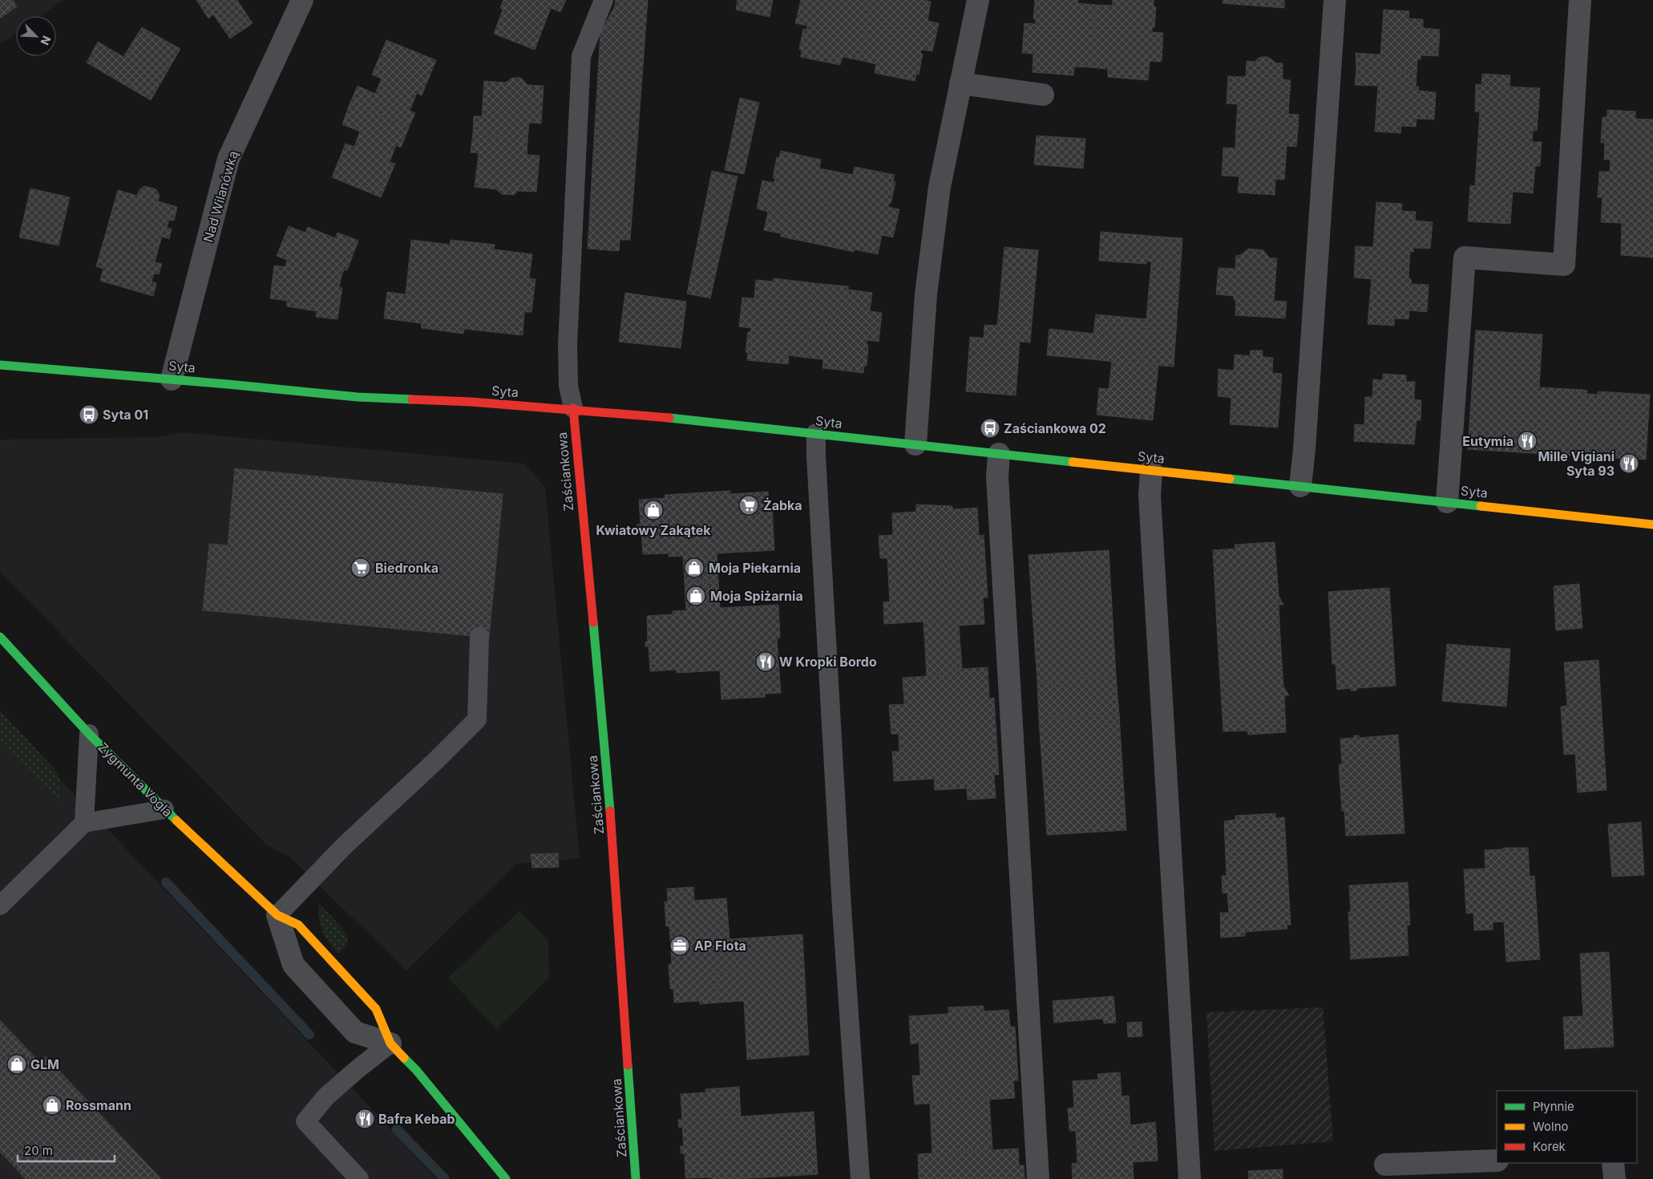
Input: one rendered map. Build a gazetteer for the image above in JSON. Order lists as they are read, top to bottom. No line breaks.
{"streets":{"street":["Nad Wilanówką","Syta","Zaściankowa","Zygmunta Vogla"]},"crossings":[["Nad Wilanówką","Syta"],["Syta","Zaściankowa"]],"places":{"bus stop":["Syta 01","Zaściankowa 02"],"restaurant":["Eutymia","Mille Vigiani Syta 93","W Kropki Bordo","Bafra Kebab"],"supermarket":["Żabka","Biedronka"],"shop":["Kwiatowy Zakątek","Moja Piekarnia","Moja Spiżarnia","GLM","Rossmann"],"office":["AP Flota"]},"legend":["Płynnie","Wolno","Korek"],"scale_bar":"20 m","north":"bottom right"}
